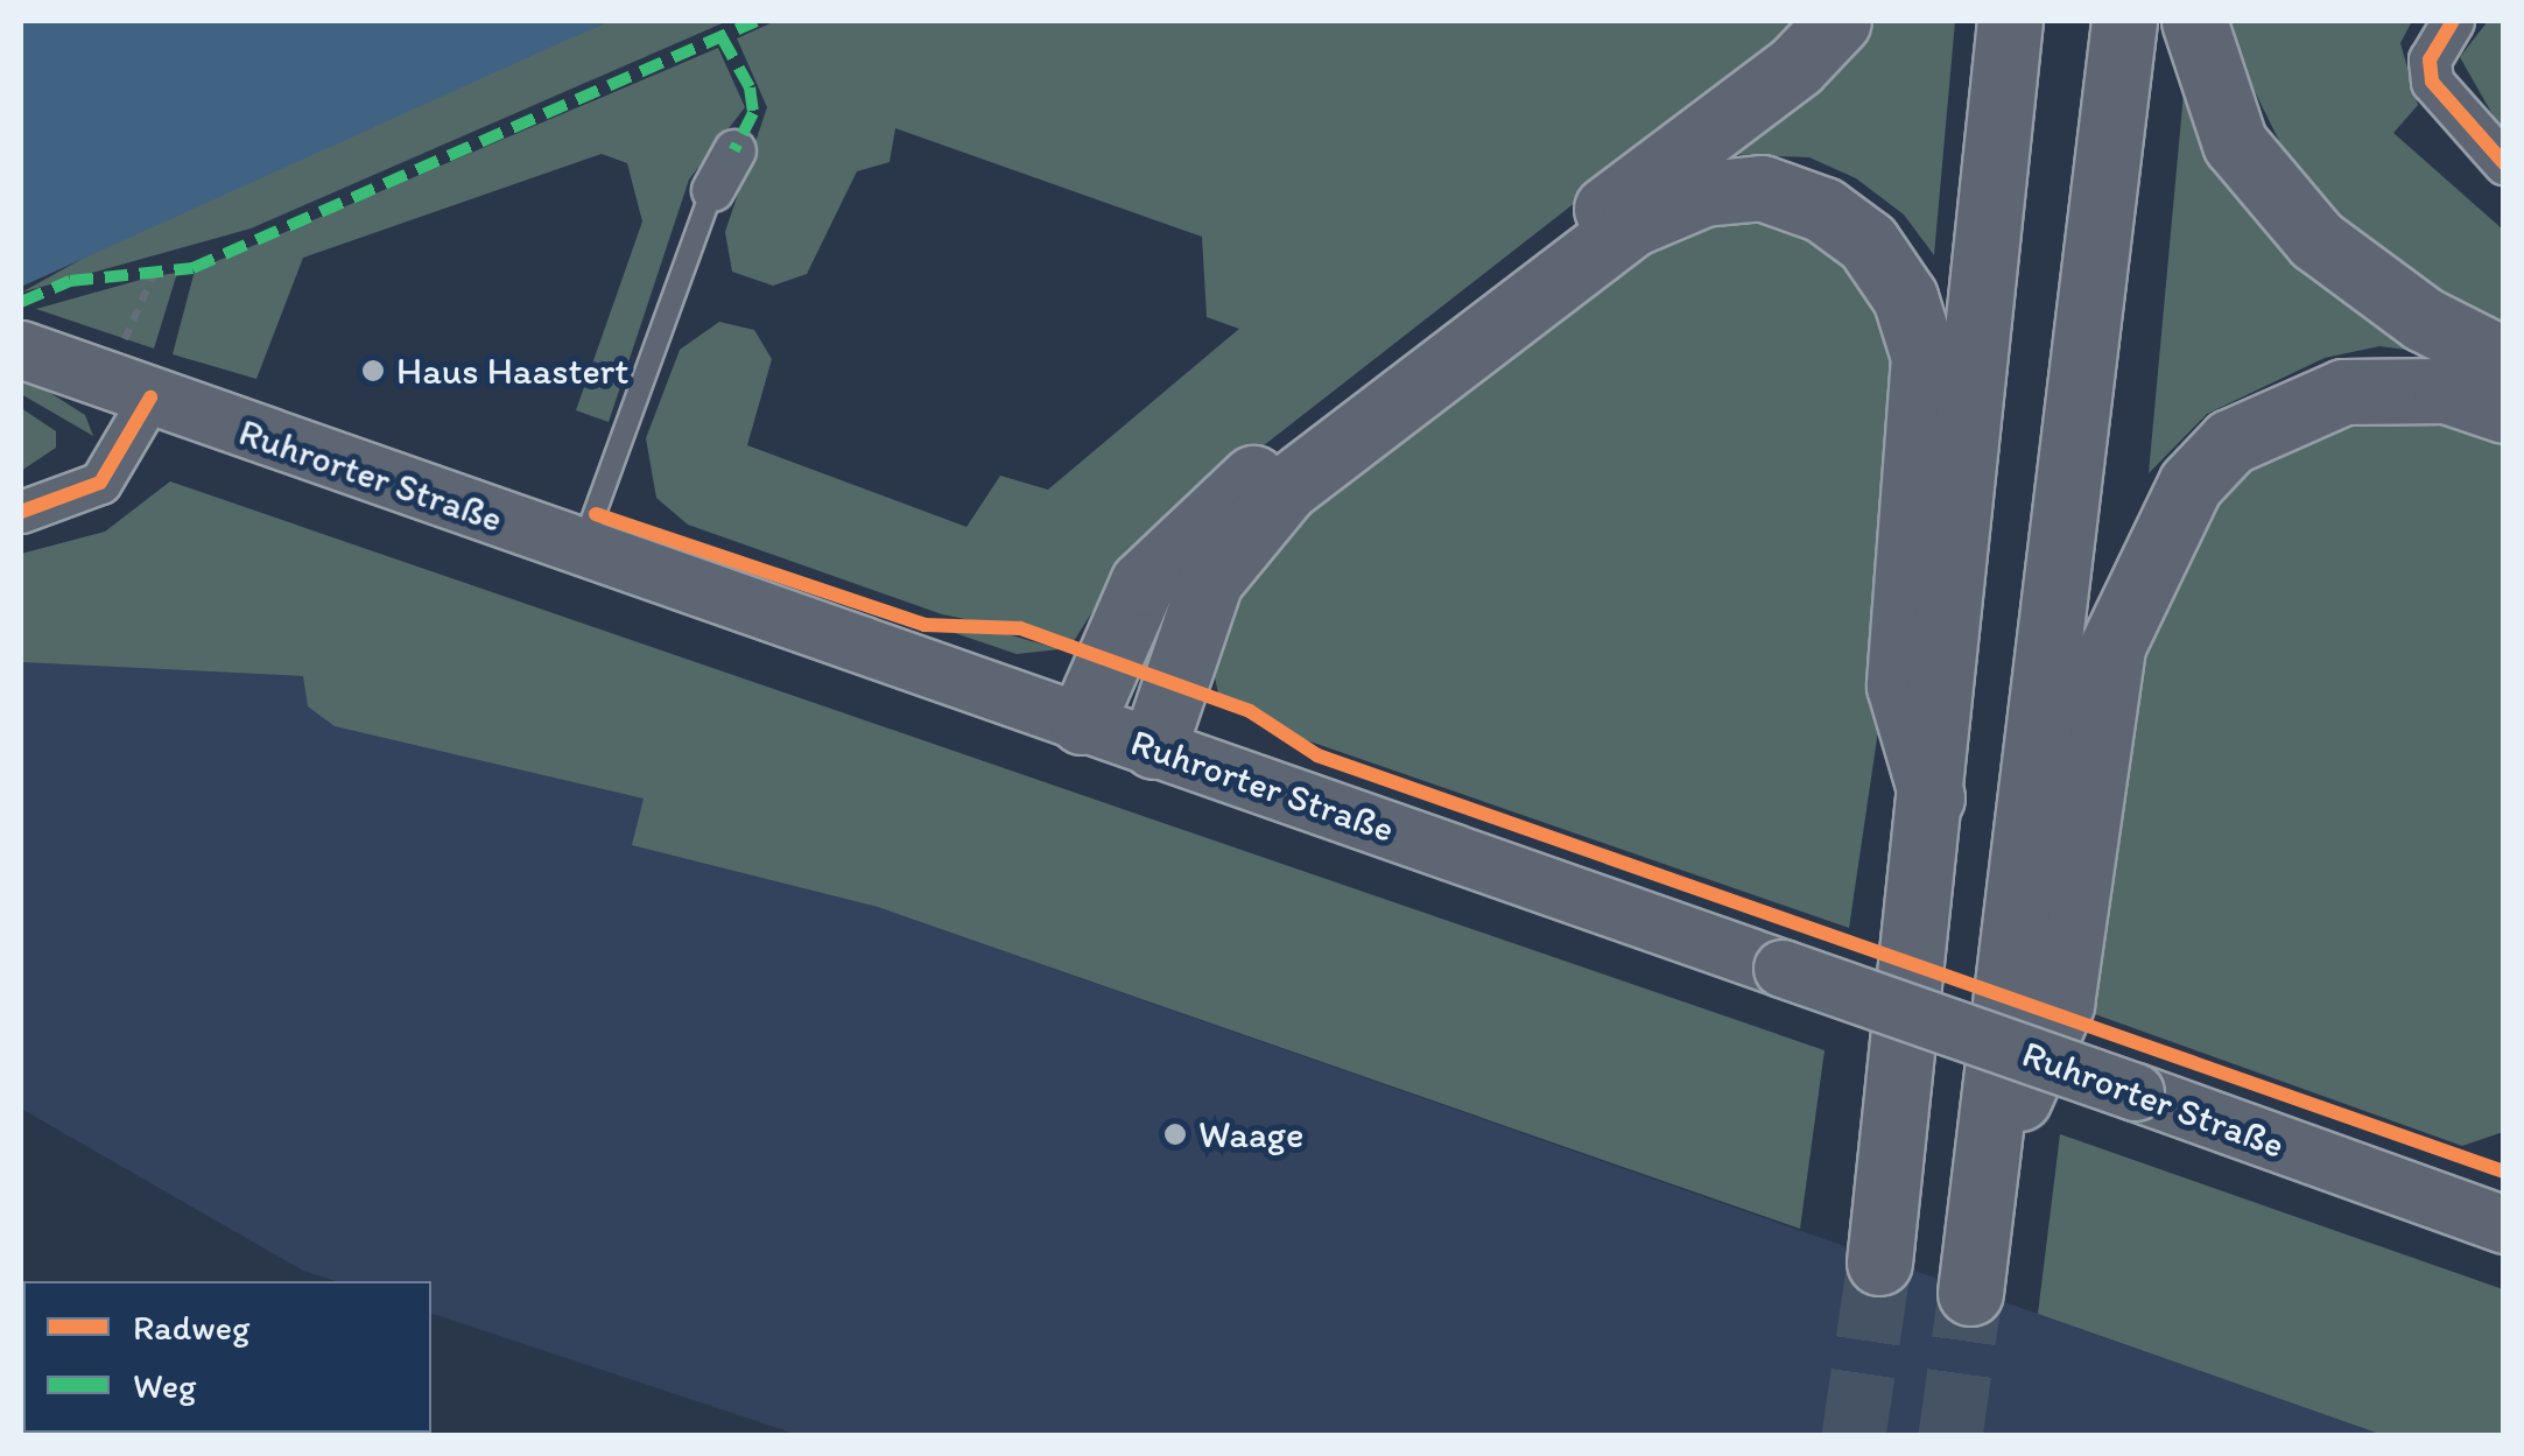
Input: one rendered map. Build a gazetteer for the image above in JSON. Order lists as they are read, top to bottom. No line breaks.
{"streets":{"main road":["Ruhrorter Straße"]},"places":["Haus Haastert","Waage"],"legend":["Radweg","Weg"]}
